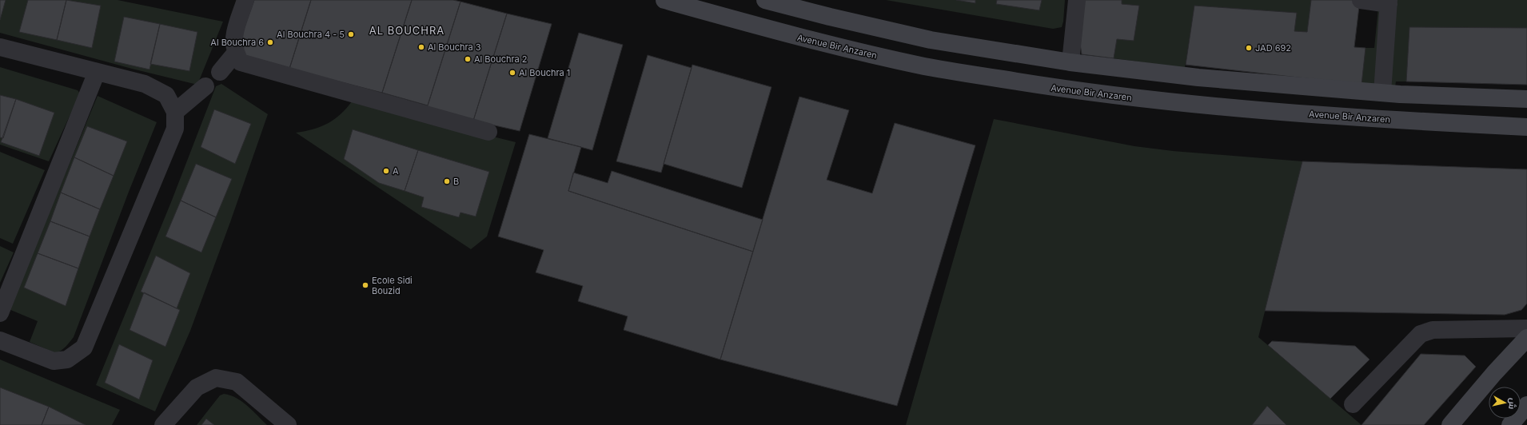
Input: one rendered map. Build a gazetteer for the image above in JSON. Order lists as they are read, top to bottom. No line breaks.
{"streets":{"main road":["Avenue Bir Anzaren"]},"districts":["AL BOUCHRA"],"places":["Al Bouchra 4 - 5","Al Bouchra 6","Al Bouchra 3","JAD 692","Al Bouchra 2","Al Bouchra 1","A","B","Ecole Sidi Bouzid"],"north":"right"}
